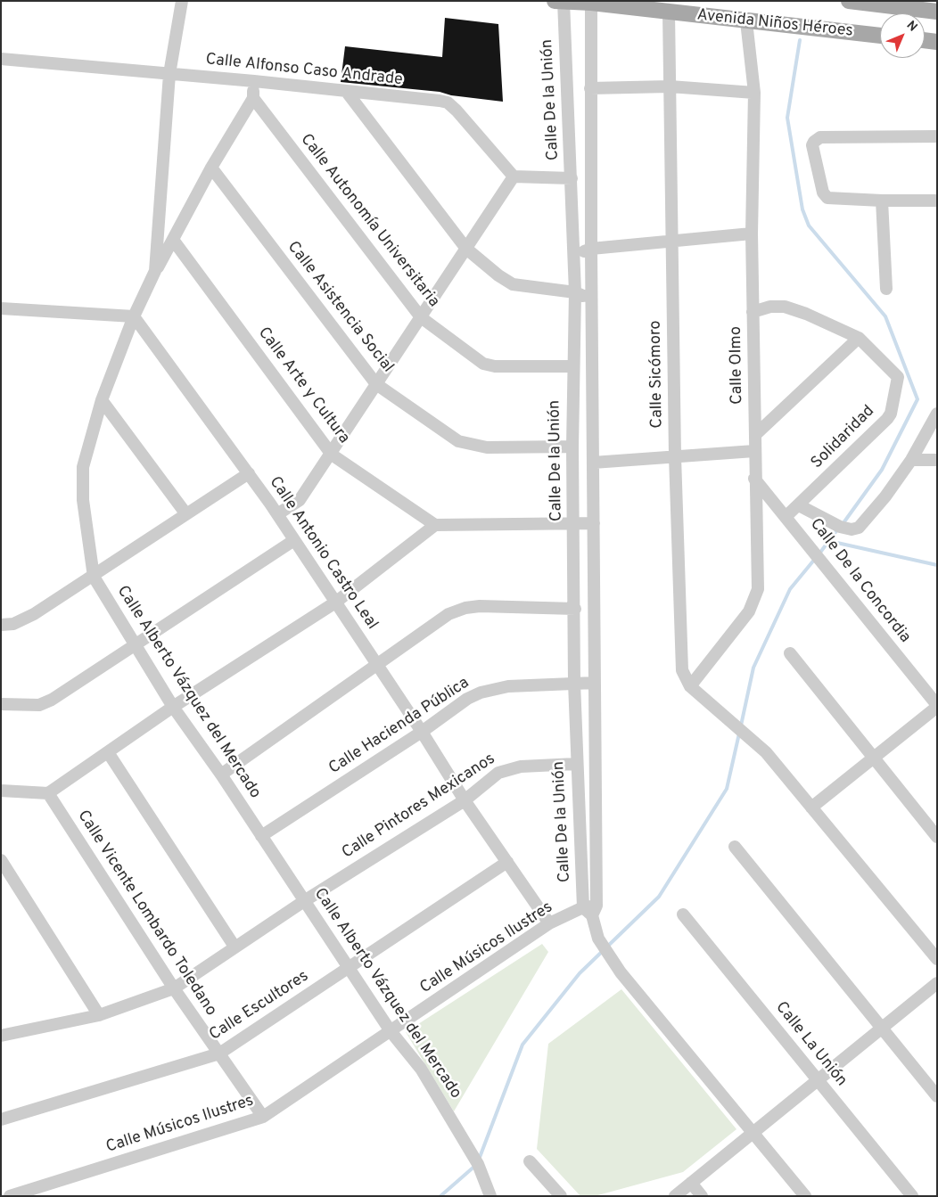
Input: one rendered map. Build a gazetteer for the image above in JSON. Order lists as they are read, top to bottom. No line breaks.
{"streets":{"main road":["Avenida Niños Héroes"],"street":["Calle Alfonso Caso Andrade","Calle De la Unión","Calle Autonomía Universitaria","Calle Asistencia Social","Calle Olmo","Calle Sicómoro","Calle Arte y Cultura","Solidaridad","Calle Antonio Castro Leal","Calle De la Concordia","Calle Alberto Vázquez del Mercado","Calle Hacienda Pública","Calle Pintores Mexicanos","Calle Vicente Lombardo Toledano","Calle Músicos Ilustres","Calle Escultores","Calle La Unión"]},"crossings":[["Avenida Niños Héroes","Calle De la Unión"],["Avenida Niños Héroes","Calle Olmo"],["Avenida Niños Héroes","Calle Sicómoro"],["Calle Alfonso Caso Andrade","Calle Alberto Vázquez del Mercado"],["Calle De la Unión","Calle Autonomía Universitaria"],["Calle De la Unión","Calle Asistencia Social"],["Calle De la Unión","Calle Hacienda Pública"],["Calle De la Unión","Calle Pintores Mexicanos"],["Calle De la Unión","Calle Músicos Ilustres"],["Calle Olmo","Calle Sicómoro"],["Calle Olmo","Solidaridad"],["Calle Olmo","Calle De la Concordia"],["Solidaridad","Calle De la Concordia"],["Calle Antonio Castro Leal","Calle Alberto Vázquez del Mercado"],["Calle Antonio Castro Leal","Calle Hacienda Pública"],["Calle Antonio Castro Leal","Calle Pintores Mexicanos"],["Calle Antonio Castro Leal","Calle Músicos Ilustres"],["Calle Antonio Castro Leal","Calle Escultores"],["Calle Alberto Vázquez del Mercado","Calle Hacienda Pública"],["Calle Alberto Vázquez del Mercado","Calle Pintores Mexicanos"],["Calle Alberto Vázquez del Mercado","Calle Músicos Ilustres"],["Calle Alberto Vázquez del Mercado","Calle Escultores"],["Calle Pintores Mexicanos","Calle Vicente Lombardo Toledano"],["Calle Vicente Lombardo Toledano","Calle Músicos Ilustres"],["Calle Vicente Lombardo Toledano","Calle Escultores"]],"north":"top right"}
